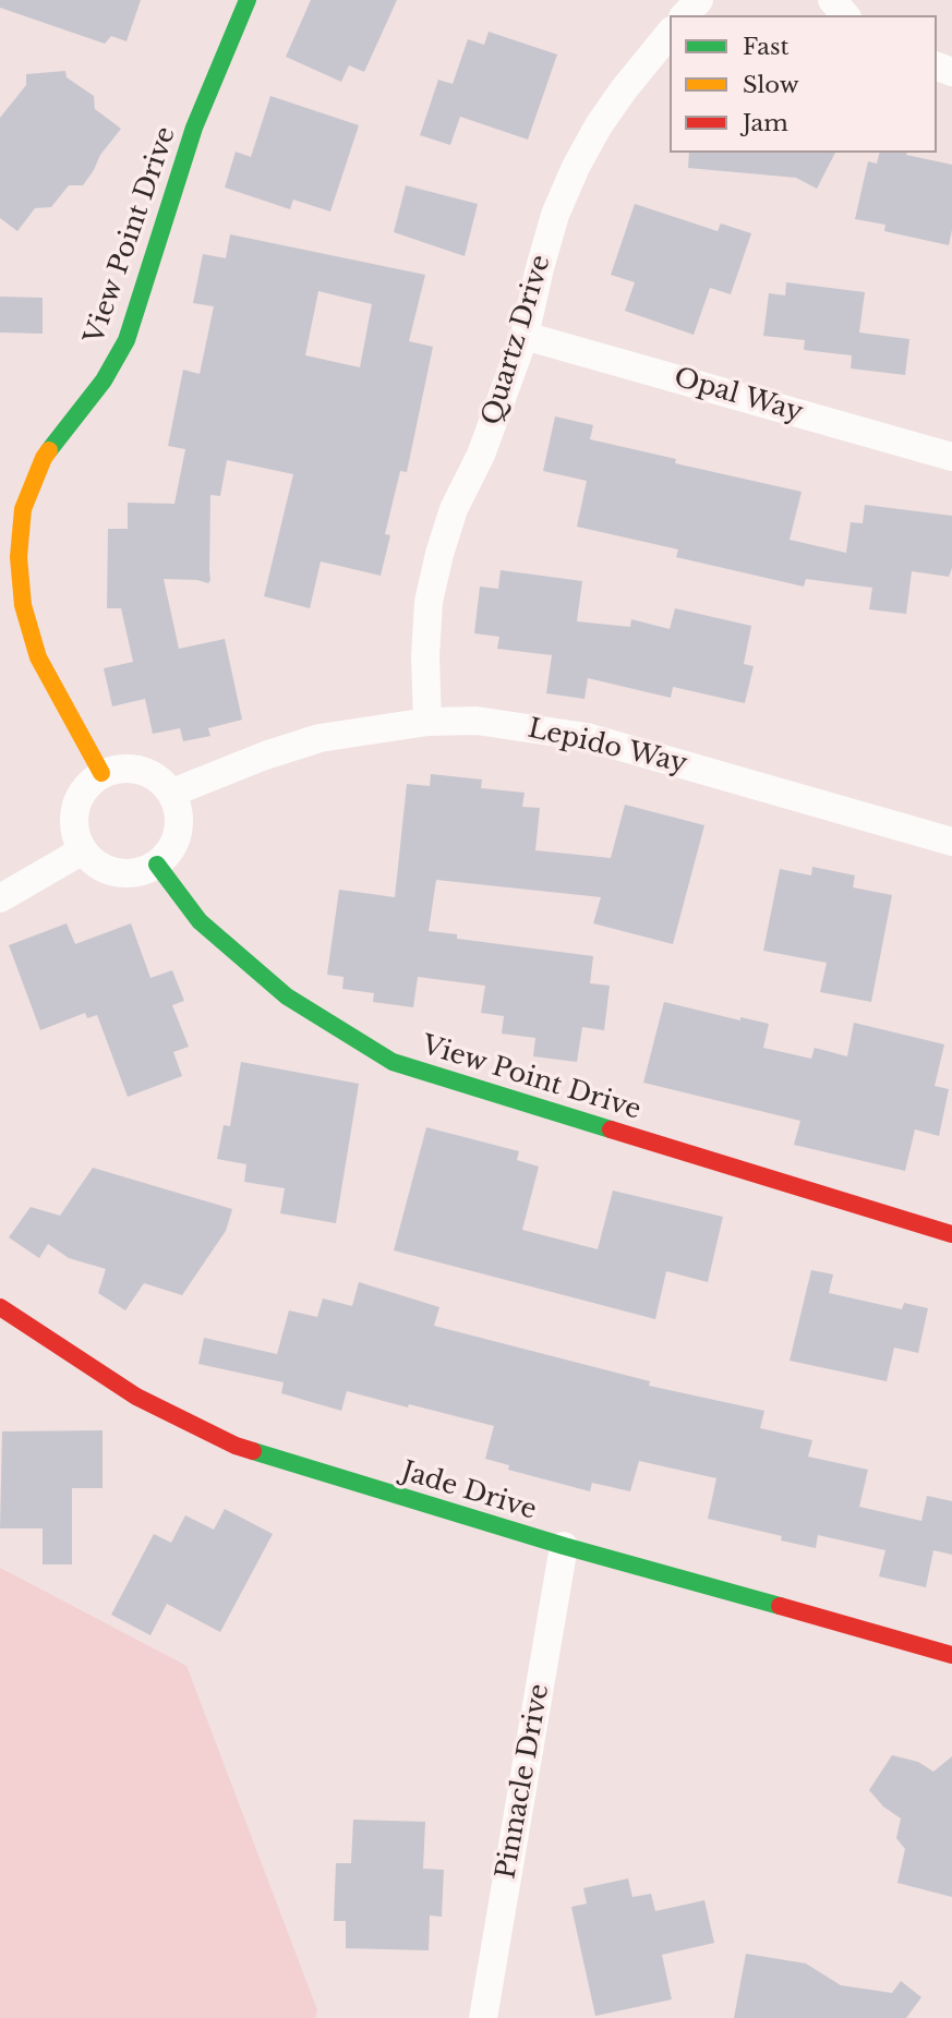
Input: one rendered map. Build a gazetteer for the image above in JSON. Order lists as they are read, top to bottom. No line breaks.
{"streets":{"street":["View Point Drive","Quartz Drive","Opal Way","Lepido Way","Jade Drive","Pinnacle Drive"]},"crossings":[["View Point Drive","Lepido Way"],["Quartz Drive","Opal Way"],["Quartz Drive","Lepido Way"],["Jade Drive","Pinnacle Drive"]],"legend":["Fast","Slow","Jam"]}
